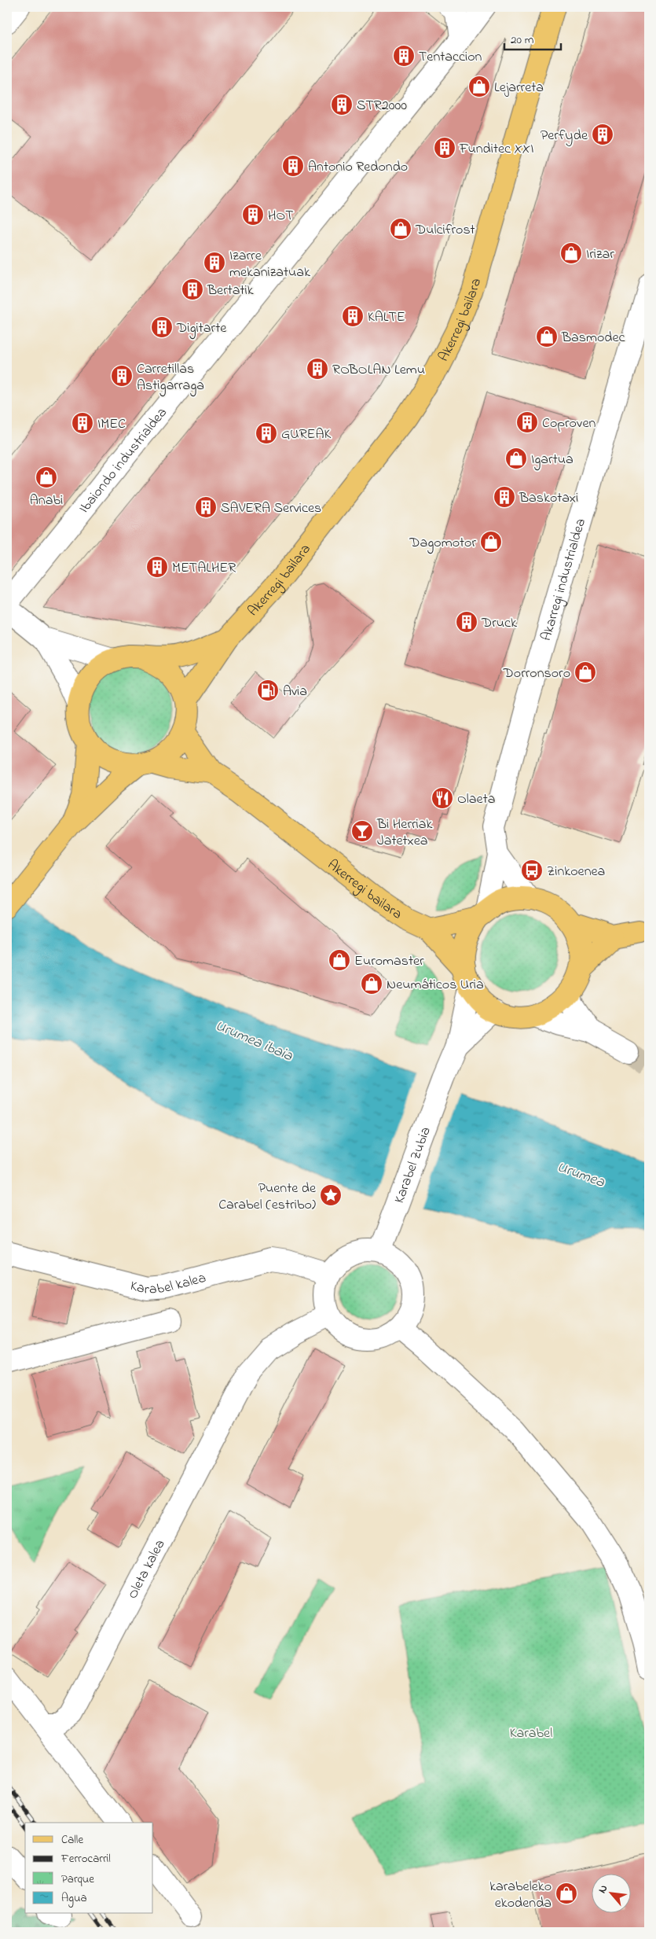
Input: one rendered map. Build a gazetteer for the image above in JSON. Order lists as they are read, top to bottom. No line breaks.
{"streets":{"main road":["Akerregi bailara"],"street":["Ibaiondo industrialdea","Akarregi industrialdea","Karabel Zubia","Karabel kalea","Oleta kalea"]},"crossings":[["Karabel Zubia","Karabel kalea"],["Karabel Zubia","Oleta kalea"],["Karabel kalea","Oleta kalea"]],"water":["Urumea ibaia","Urumea"],"parks":["Karabel"],"places":{"building":["Tentaccion","STR2000","Perfyde","Funditec XXI","Antonio Redondo","HOT","Izarre mekanizatuak","Bertatik","KALTE","Digitarte","ROBOLAN Lemu","Carretillas Astigarraga","Coproven","IMEC","GUREAK","Baskotaxi","SAVERA Services","METALHER","Druck"],"shop":["Lejarreta","Dulcifrost","Irizar","Basmodec","Igartua","Anabi","Dagomotor","Dorronsoro","Euromaster","Neumáticos Uria","karabeleko ekodenda"],"fuel station":["Avia"],"restaurant":["Olaeta"],"bar":["Bi Herriak Jatetxea"],"bus stop":["Zinkoenea"],"place":["Puente de Carabel (estribo)"]},"legend":["Calle","Ferrocarril","Parque","Agua"],"scale_bar":"20 m","north":"top left"}
